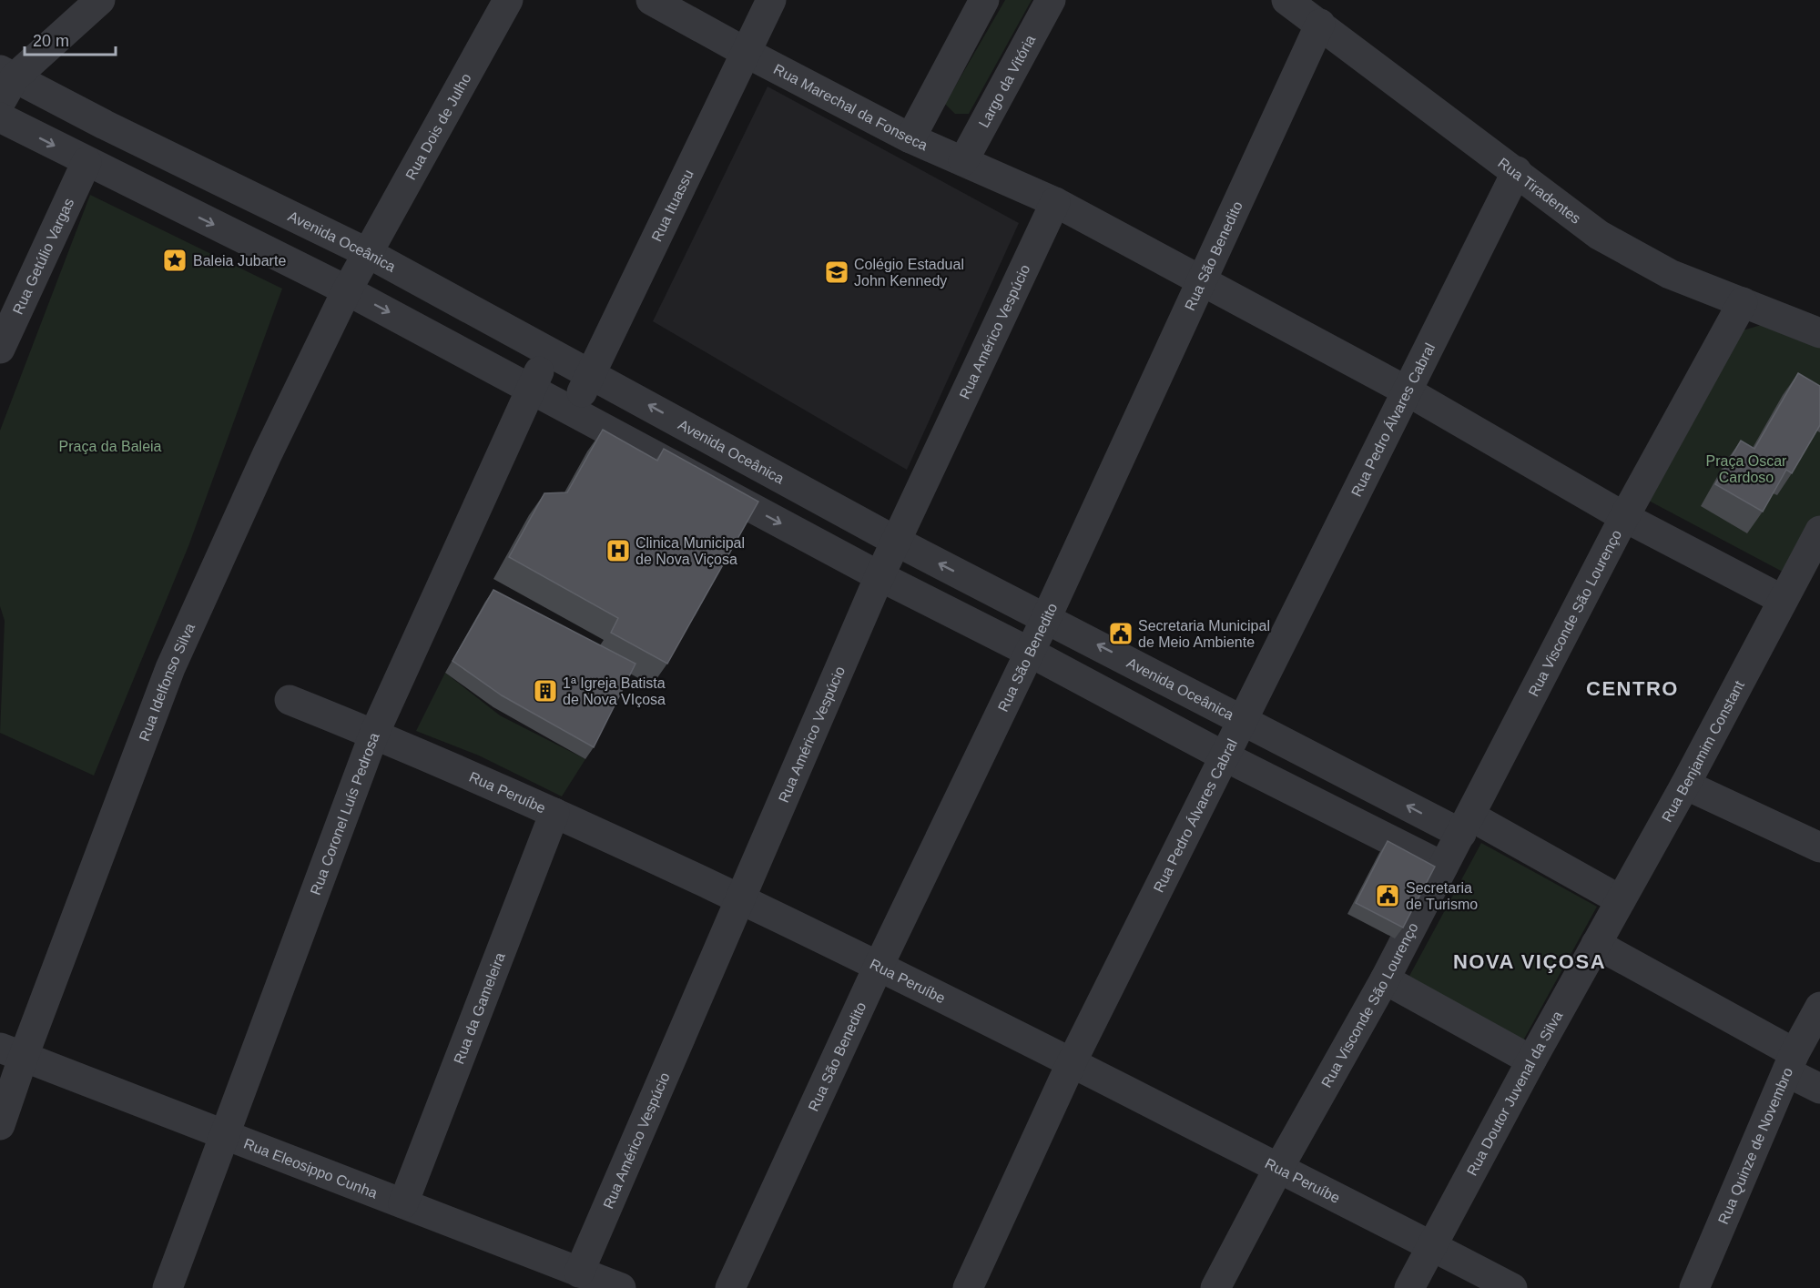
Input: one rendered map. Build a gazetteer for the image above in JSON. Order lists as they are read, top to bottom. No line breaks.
{"streets":{"street":["Largo da Vitória","Rua Marechal da Fonseca","Rua Dois de Julho","Rua Tiradentes","Rua Ituassu","Avenida Oceânica","Rua Getúlio Vargas","Rua São Benedito","Rua Américo Vespúcio","Rua Pedro Álvares Cabral","Rua Visconde São Lourenço","Rua Idelfonso Silva","Rua Benjamim Constant","Rua Peruíbe","Rua Coronel Luís Pedrosa","Rua da Gameleira","Rua Doutor Juvenal da Silva","Rua Quinze de Novembro","Rua Eleosippo Cunha"]},"crossings":[["Largo da Vitória","Rua Marechal da Fonseca"],["Rua Marechal da Fonseca","Rua Ituassu"],["Rua Marechal da Fonseca","Rua São Benedito"],["Rua Marechal da Fonseca","Rua Américo Vespúcio"],["Rua Marechal da Fonseca","Rua Pedro Álvares Cabral"],["Rua Marechal da Fonseca","Rua Visconde São Lourenço"],["Rua Dois de Julho","Avenida Oceânica"],["Rua Dois de Julho","Rua Idelfonso Silva"],["Rua Tiradentes","Rua São Benedito"],["Rua Tiradentes","Rua Pedro Álvares Cabral"],["Rua Ituassu","Avenida Oceânica"],["Avenida Oceânica","Rua São Benedito"],["Avenida Oceânica","Rua Américo Vespúcio"],["Avenida Oceânica","Rua Pedro Álvares Cabral"],["Avenida Oceânica","Rua Visconde São Lourenço"],["Avenida Oceânica","Rua Idelfonso Silva"],["Avenida Oceânica","Rua Benjamim Constant"],["Avenida Oceânica","Rua Coronel Luís Pedrosa"],["Avenida Oceânica","Rua Doutor Juvenal da Silva"],["Rua São Benedito","Rua Peruíbe"],["Rua Américo Vespúcio","Rua Peruíbe"],["Rua Américo Vespúcio","Rua Eleosippo Cunha"],["Rua Pedro Álvares Cabral","Rua Peruíbe"],["Rua Visconde São Lourenço","Rua Peruíbe"],["Rua Idelfonso Silva","Rua Eleosippo Cunha"],["Rua Benjamim Constant","Rua Doutor Juvenal da Silva"],["Rua Peruíbe","Rua Coronel Luís Pedrosa"],["Rua Peruíbe","Rua da Gameleira"],["Rua Peruíbe","Rua Doutor Juvenal da Silva"],["Rua Coronel Luís Pedrosa","Rua Eleosippo Cunha"],["Rua da Gameleira","Rua Eleosippo Cunha"]],"districts":["CENTRO","NOVA VIÇOSA"],"parks":["Praça da Baleia","Praça Oscar Cardoso"],"places":{"place":["Baleia Jubarte"],"school or university":["Colégio Estadual John Kennedy"],"hospital":["Clinica Municipal de Nova Viçosa"],"public building":["Secretaria Municipal de Meio Ambiente","Secretaria de Turismo"],"building":["1ª Igreja Batista de Nova VIçosa"]},"scale_bar":"20 m"}
